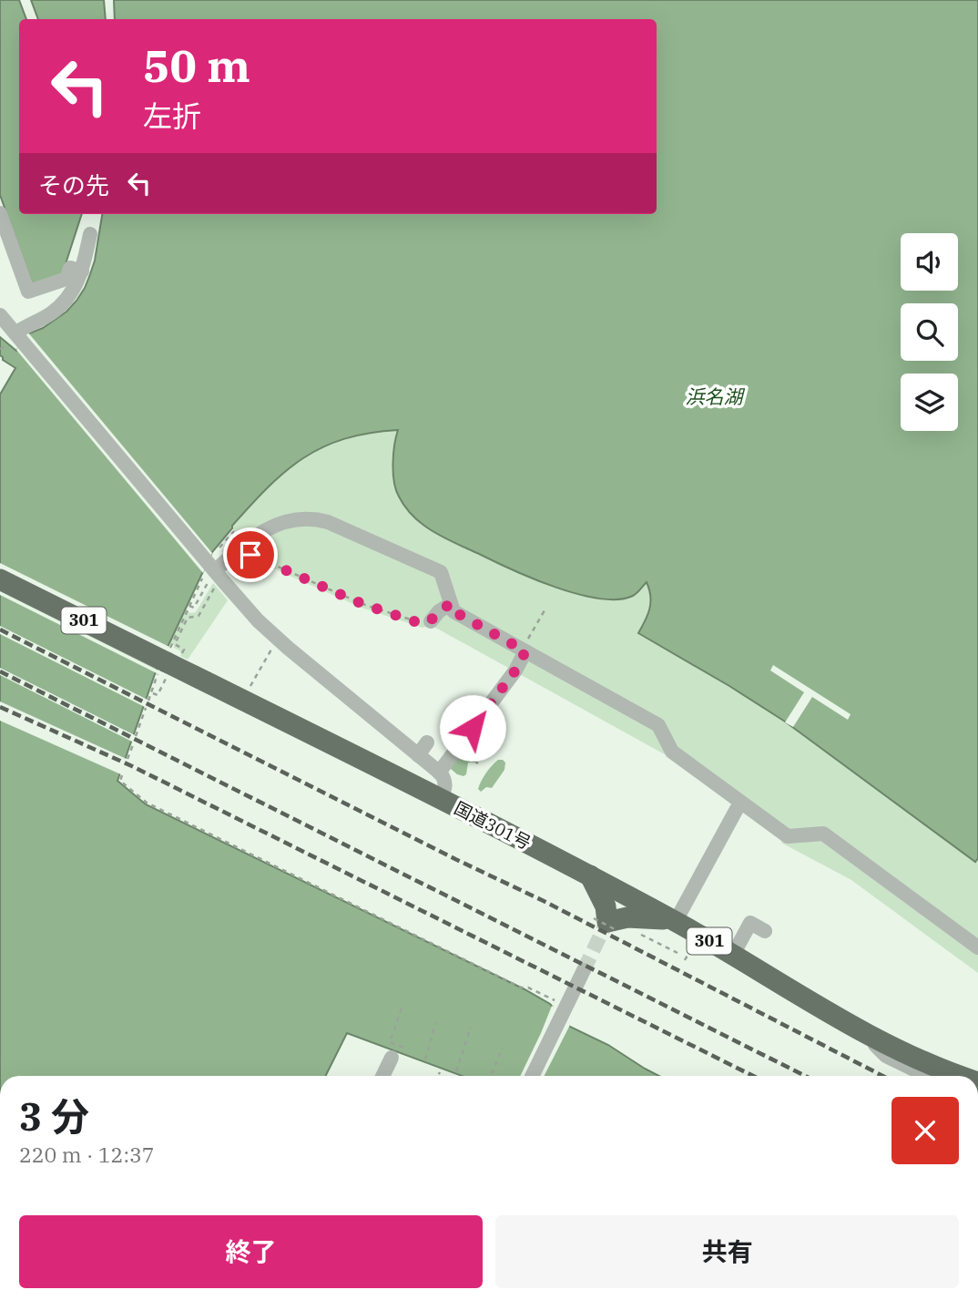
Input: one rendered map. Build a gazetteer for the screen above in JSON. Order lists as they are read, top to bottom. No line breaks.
{"streets":{"highway":["301","国道301号"]},"water":["浜名湖"],"page":{"turn":["50 m","左折"],"then":"その先","heading":["3 分","220 m · 12:37"],"buttons":["終了","共有"]}}
